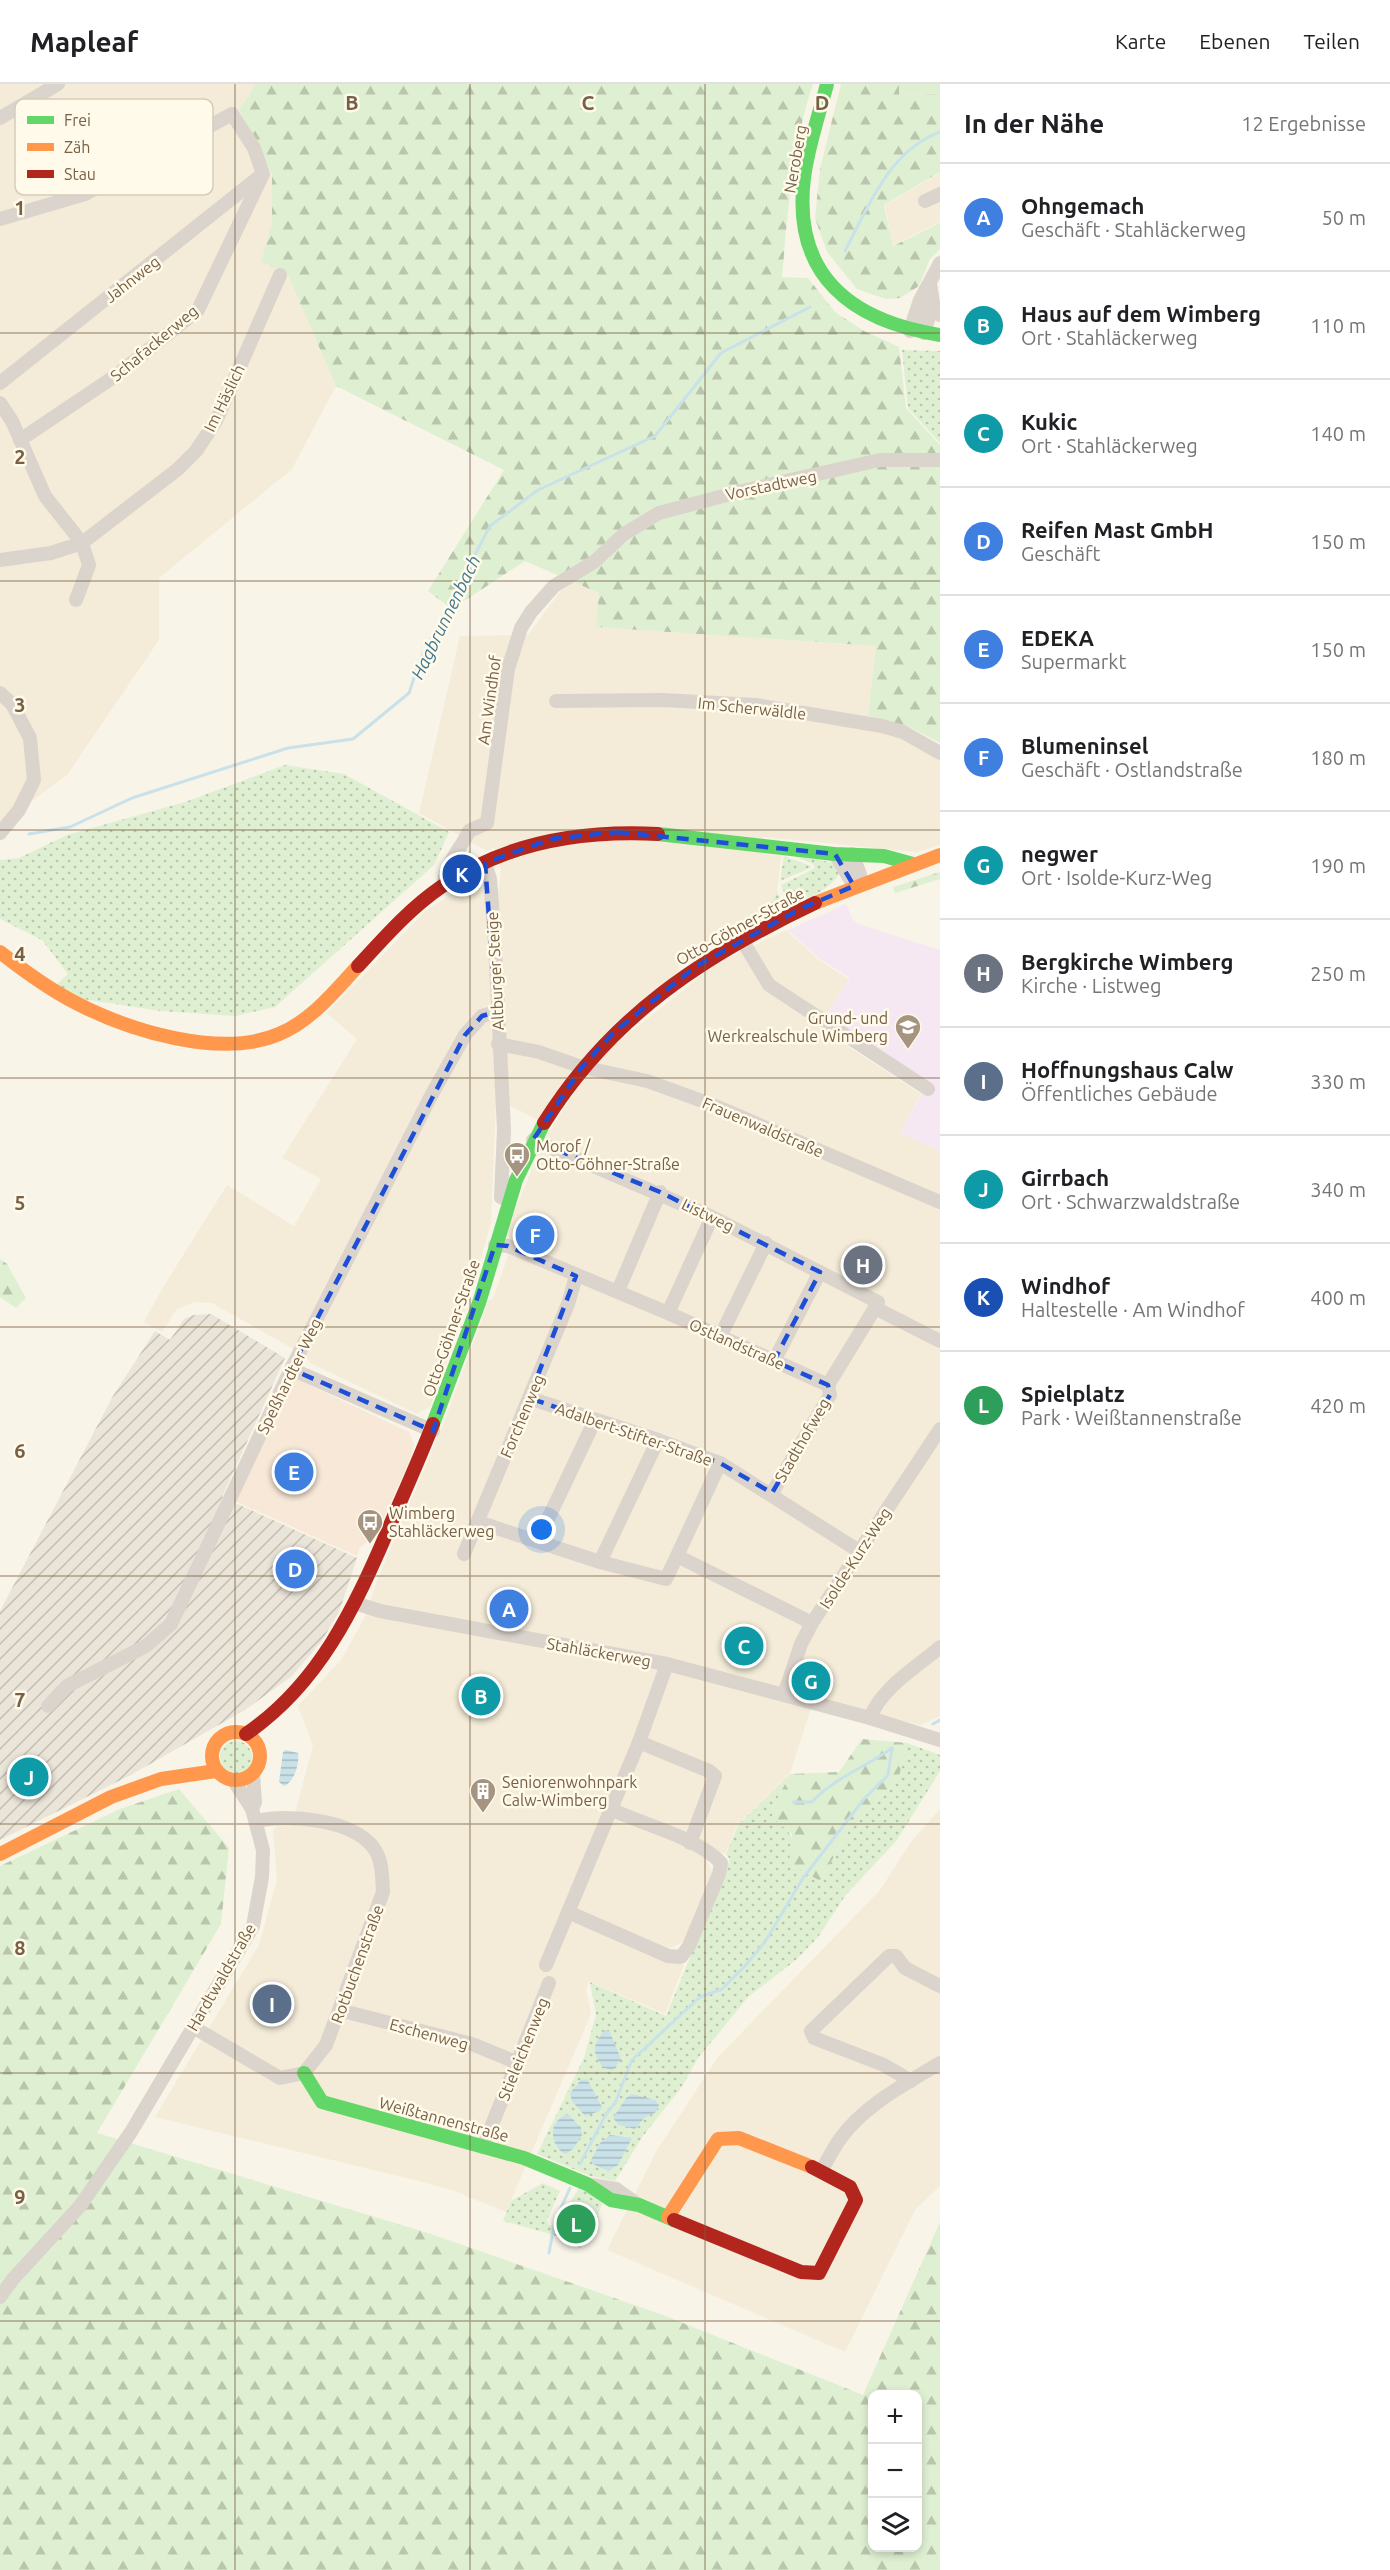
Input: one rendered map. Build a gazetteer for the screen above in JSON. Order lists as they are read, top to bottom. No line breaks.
{"streets":{"street":["Neroberg","Jahnweg","Schafackerweg","Im Häslich","Vorstadtweg","Am Windhof","Im Scherwäldle","Otto-Göhner-Straße","Altburger Steige","Frauenwaldstraße","Listweg","Ostlandstraße","Speßhardter Weg","Forchenweg","Adalbert-Stifter-Straße","Stadthofweg","Isolde-Kurz-Weg","Stahläckerweg","Rotbuchenstraße","Hardtwaldstraße","Eschenweg","Stieleichenweg","Weißtannenstraße"]},"crossings":[["Jahnweg","Schafackerweg"],["Vorstadtweg","Am Windhof"],["Am Windhof","Otto-Göhner-Straße"],["Am Windhof","Altburger Steige"],["Otto-Göhner-Straße","Altburger Steige"],["Otto-Göhner-Straße","Frauenwaldstraße"],["Otto-Göhner-Straße","Listweg"],["Otto-Göhner-Straße","Ostlandstraße"],["Otto-Göhner-Straße","Stahläckerweg"],["Otto-Göhner-Straße","Hardtwaldstraße"],["Altburger Steige","Frauenwaldstraße"],["Altburger Steige","Speßhardter Weg"],["Ostlandstraße","Forchenweg"],["Ostlandstraße","Stadthofweg"],["Forchenweg","Adalbert-Stifter-Straße"],["Adalbert-Stifter-Straße","Stadthofweg"],["Adalbert-Stifter-Straße","Isolde-Kurz-Weg"],["Isolde-Kurz-Weg","Stahläckerweg"],["Rotbuchenstraße","Hardtwaldstraße"],["Rotbuchenstraße","Eschenweg"],["Rotbuchenstraße","Weißtannenstraße"],["Eschenweg","Stieleichenweg"],["Stieleichenweg","Weißtannenstraße"]],"water":["Hagbrunnenbach"],"places":{"school or university":["Grund- und Werkrealschule Wimberg"],"bus stop":["Morof / Otto-Göhner-Straße","Wimberg Stahläckerweg"],"building":["Seniorenwohnpark Calw-Wimberg"]},"legend":["Frei","Zäh","Stau"],"page":{"header":"Mapleaf","nav":["Karte","Ebenen","Teilen"],"heading":["In der Nähe","12 Ergebnisse"],"list":[{"mark":"A","name":"Ohngemach","note":"Geschäft · Stahläckerweg","value":"50 m"},{"mark":"B","name":"Haus auf dem Wimberg","note":"Ort · Stahläckerweg","value":"110 m"},{"mark":"C","name":"Kukic","note":"Ort · Stahläckerweg","value":"140 m"},{"mark":"D","name":"Reifen Mast GmbH","note":"Geschäft","value":"150 m"},{"mark":"E","name":"EDEKA","note":"Supermarkt","value":"150 m"},{"mark":"F","name":"Blumeninsel","note":"Geschäft · Ostlandstraße","value":"180 m"},{"mark":"G","name":"negwer","note":"Ort · Isolde-Kurz-Weg","value":"190 m"},{"mark":"H","name":"Bergkirche Wimberg","note":"Kirche · Listweg","value":"250 m"},{"mark":"I","name":"Hoffnungshaus Calw","note":"Öffentliches Gebäude","value":"330 m"},{"mark":"J","name":"Girrbach","note":"Ort · Schwarzwaldstraße","value":"340 m"},{"mark":"K","name":"Windhof","note":"Haltestelle · Am Windhof","value":"400 m"},{"mark":"L","name":"Spielplatz","note":"Park · Weißtannenstraße","value":"420 m"}],"pins":["K","F","H","E","D","A","C","G","B","J","I","L"],"map_buttons":["+","−"]},"grid":{"columns":["B","C","D"],"rows":["1","2","3","4","5","6","7","8","9"]}}
